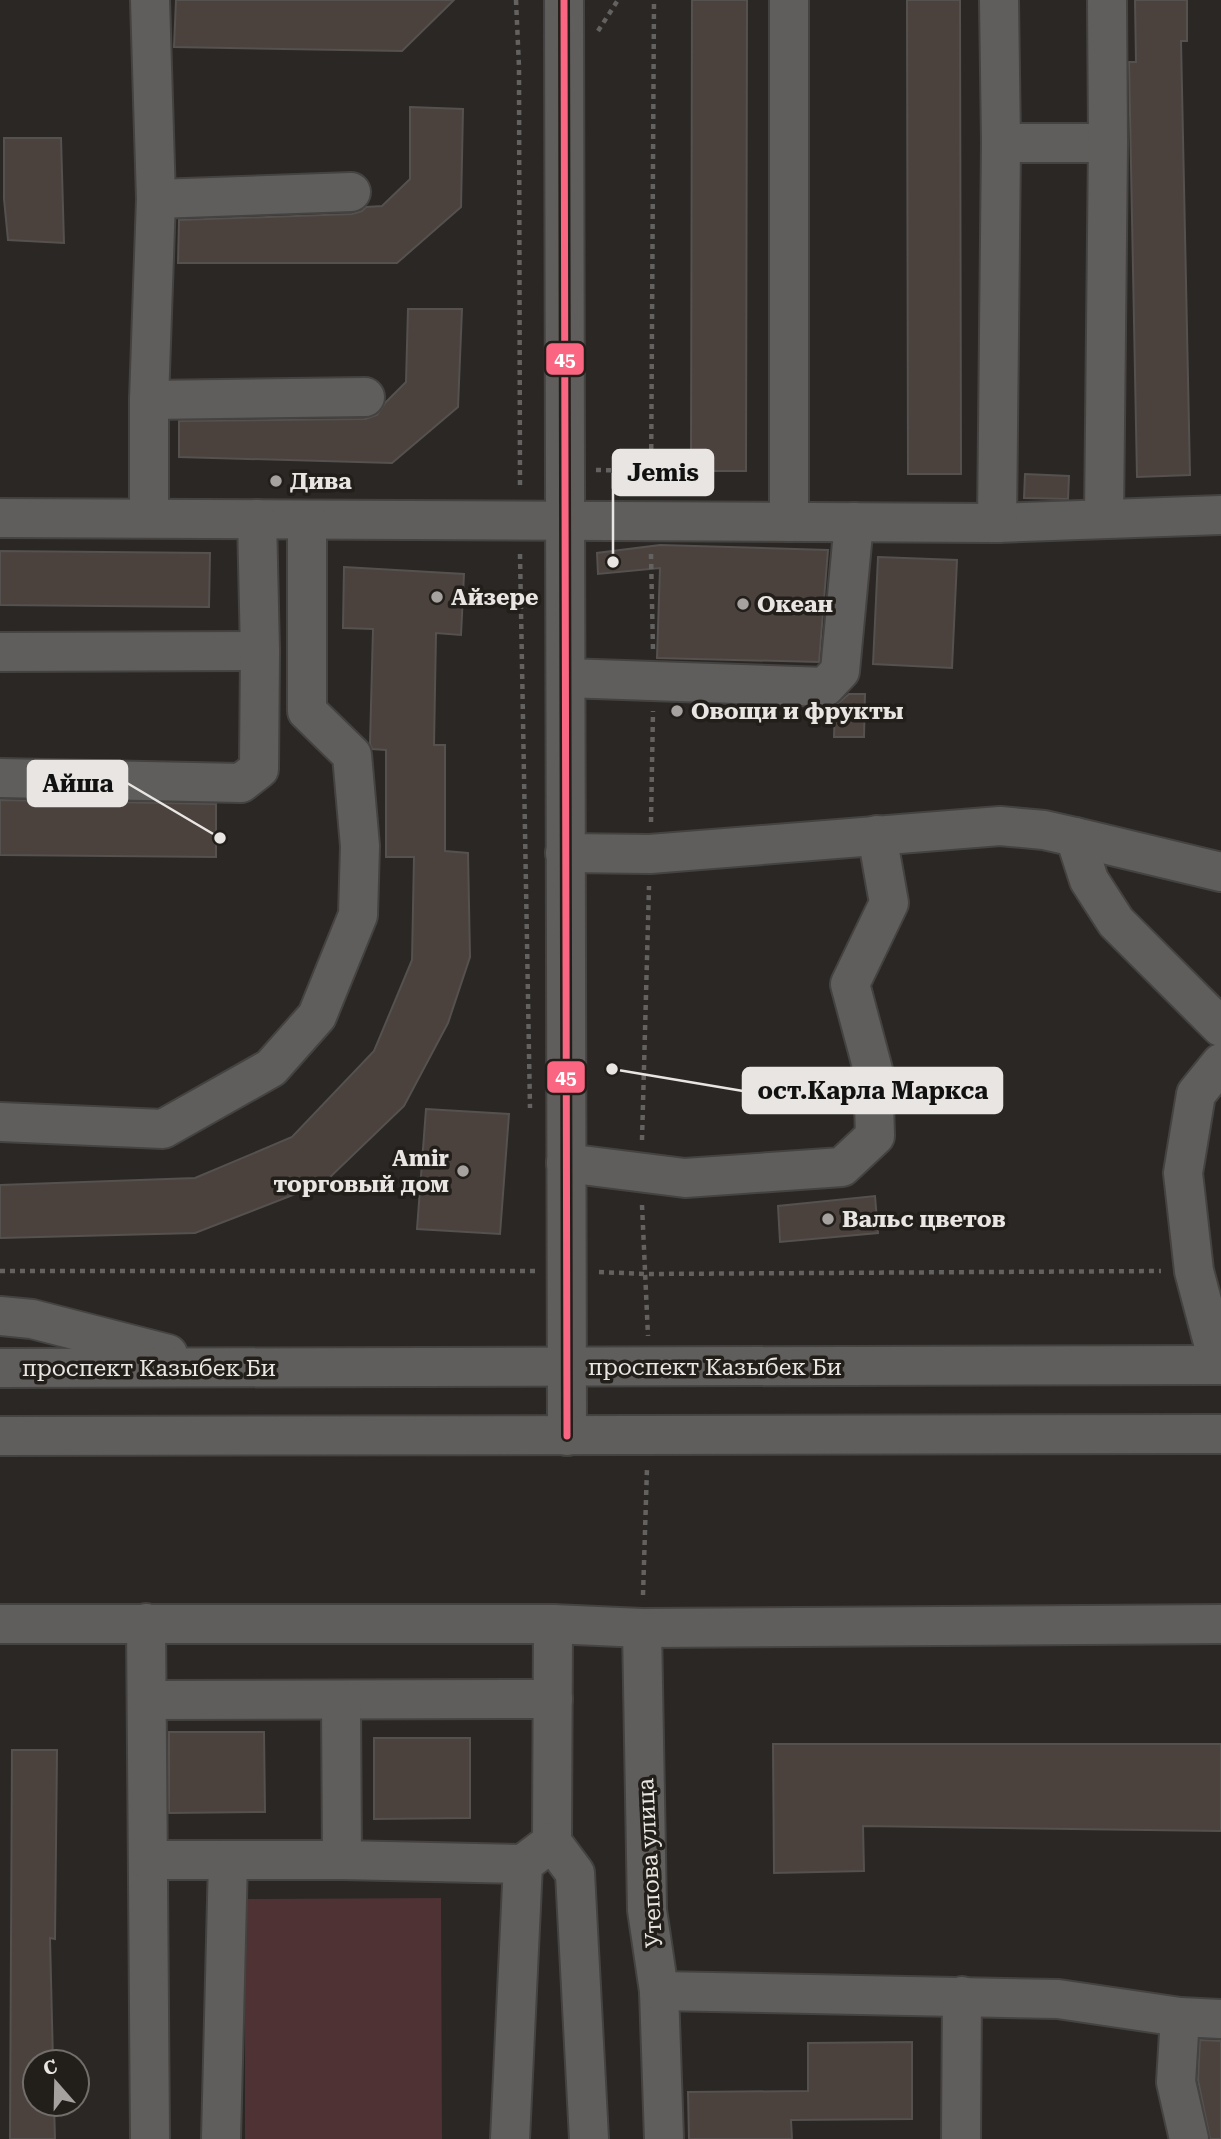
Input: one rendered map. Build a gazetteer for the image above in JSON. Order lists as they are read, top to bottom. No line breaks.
{"streets":{"street":["проспект Казыбек Би","Утепова улица"]},"places":["Дива","Jemis","Айзере","Океан","Овощи и фрукты","Айша","ост.Карла Маркса","Amir торговый дом","Вальс цветов"],"lines":["transit line 45"],"north":"top"}
